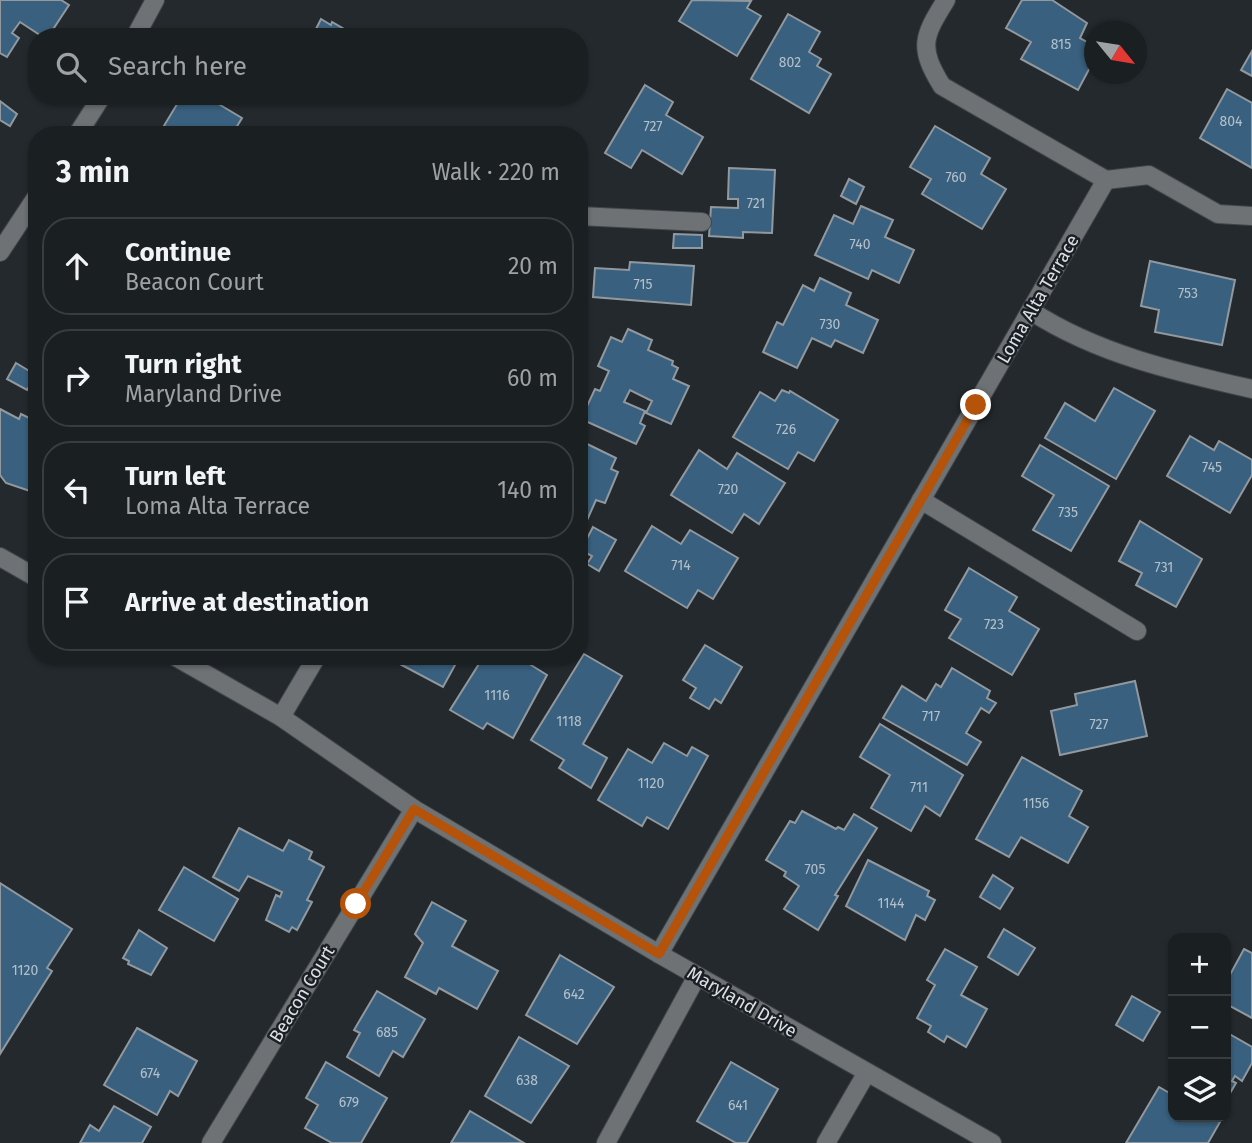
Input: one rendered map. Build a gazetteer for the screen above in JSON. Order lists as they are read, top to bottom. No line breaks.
{"streets":{"street":["Loma Alta Terrace","Beacon Court","Maryland Drive"]},"crossings":[["Loma Alta Terrace","Maryland Drive"],["Beacon Court","Maryland Drive"]],"house_numbers":["815","802","804","727","760","721","740","715","753","730","726","745","720","735","714","731","723","1116","717","1118","727","1120","711","1156","705","1144","1120","642","685","674","638","679","641"],"north":"bottom right","page":{"search":"Search here","heading":["3 min","Walk · 220 m"],"list":[["Continue","Beacon Court","20 m"],["Turn right","Maryland Drive","60 m"],["Turn left","Loma Alta Terrace","140 m"],"Arrive at destination"],"map_buttons":["+","−"]}}
